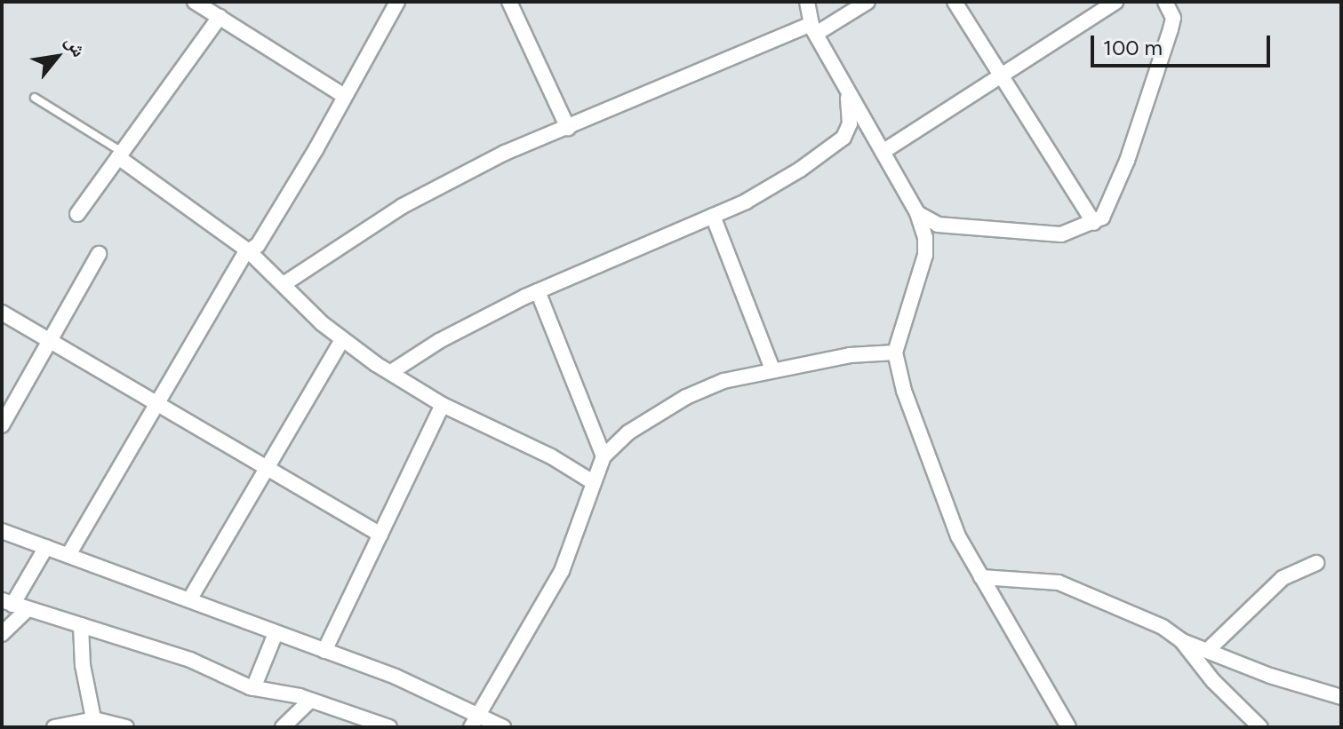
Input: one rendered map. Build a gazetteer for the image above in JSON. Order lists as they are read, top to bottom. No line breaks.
{"scale_bar":"100 m","north":"top right"}
